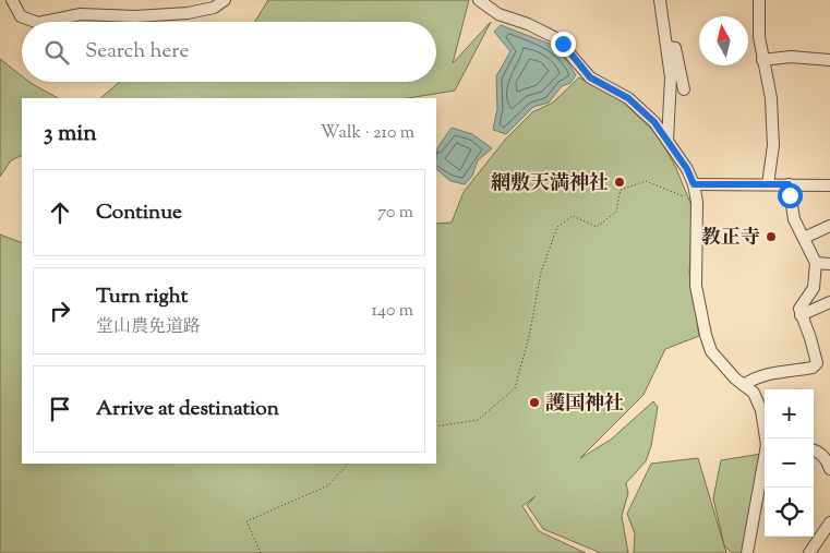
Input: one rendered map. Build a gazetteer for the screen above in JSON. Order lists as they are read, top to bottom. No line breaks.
{"places":["網敷天満神社","教正寺","護国神社"],"north":"top","page":{"search":"Search here","heading":["3 min","Walk · 210 m"],"list":[["Continue","70 m"],["Turn right","堂山農免道路","140 m"],"Arrive at destination"],"map_buttons":["+","−"]}}
